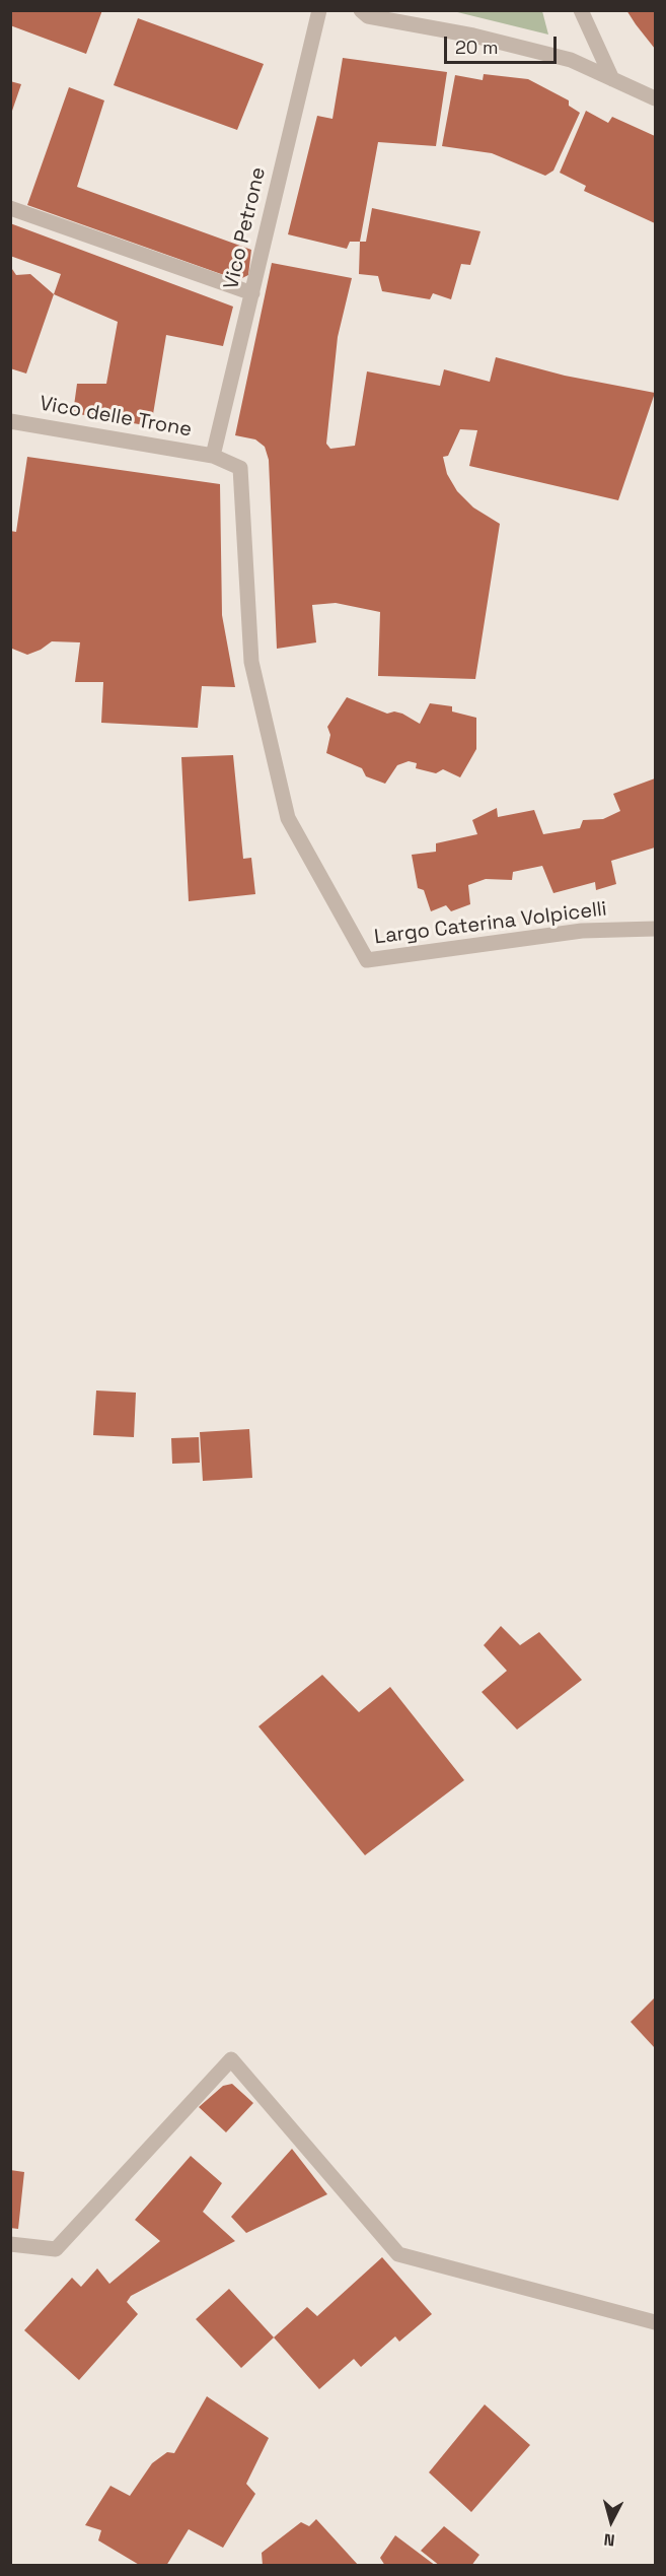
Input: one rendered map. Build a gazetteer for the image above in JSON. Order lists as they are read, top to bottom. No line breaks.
{"streets":{"street":["Vico Petrone","Vico delle Trone","Largo Caterina Volpicelli"]},"crossings":[["Vico Petrone","Vico delle Trone"],["Vico Petrone","Largo Caterina Volpicelli"],["Vico delle Trone","Largo Caterina Volpicelli"]],"scale_bar":"20 m","north":"bottom"}
